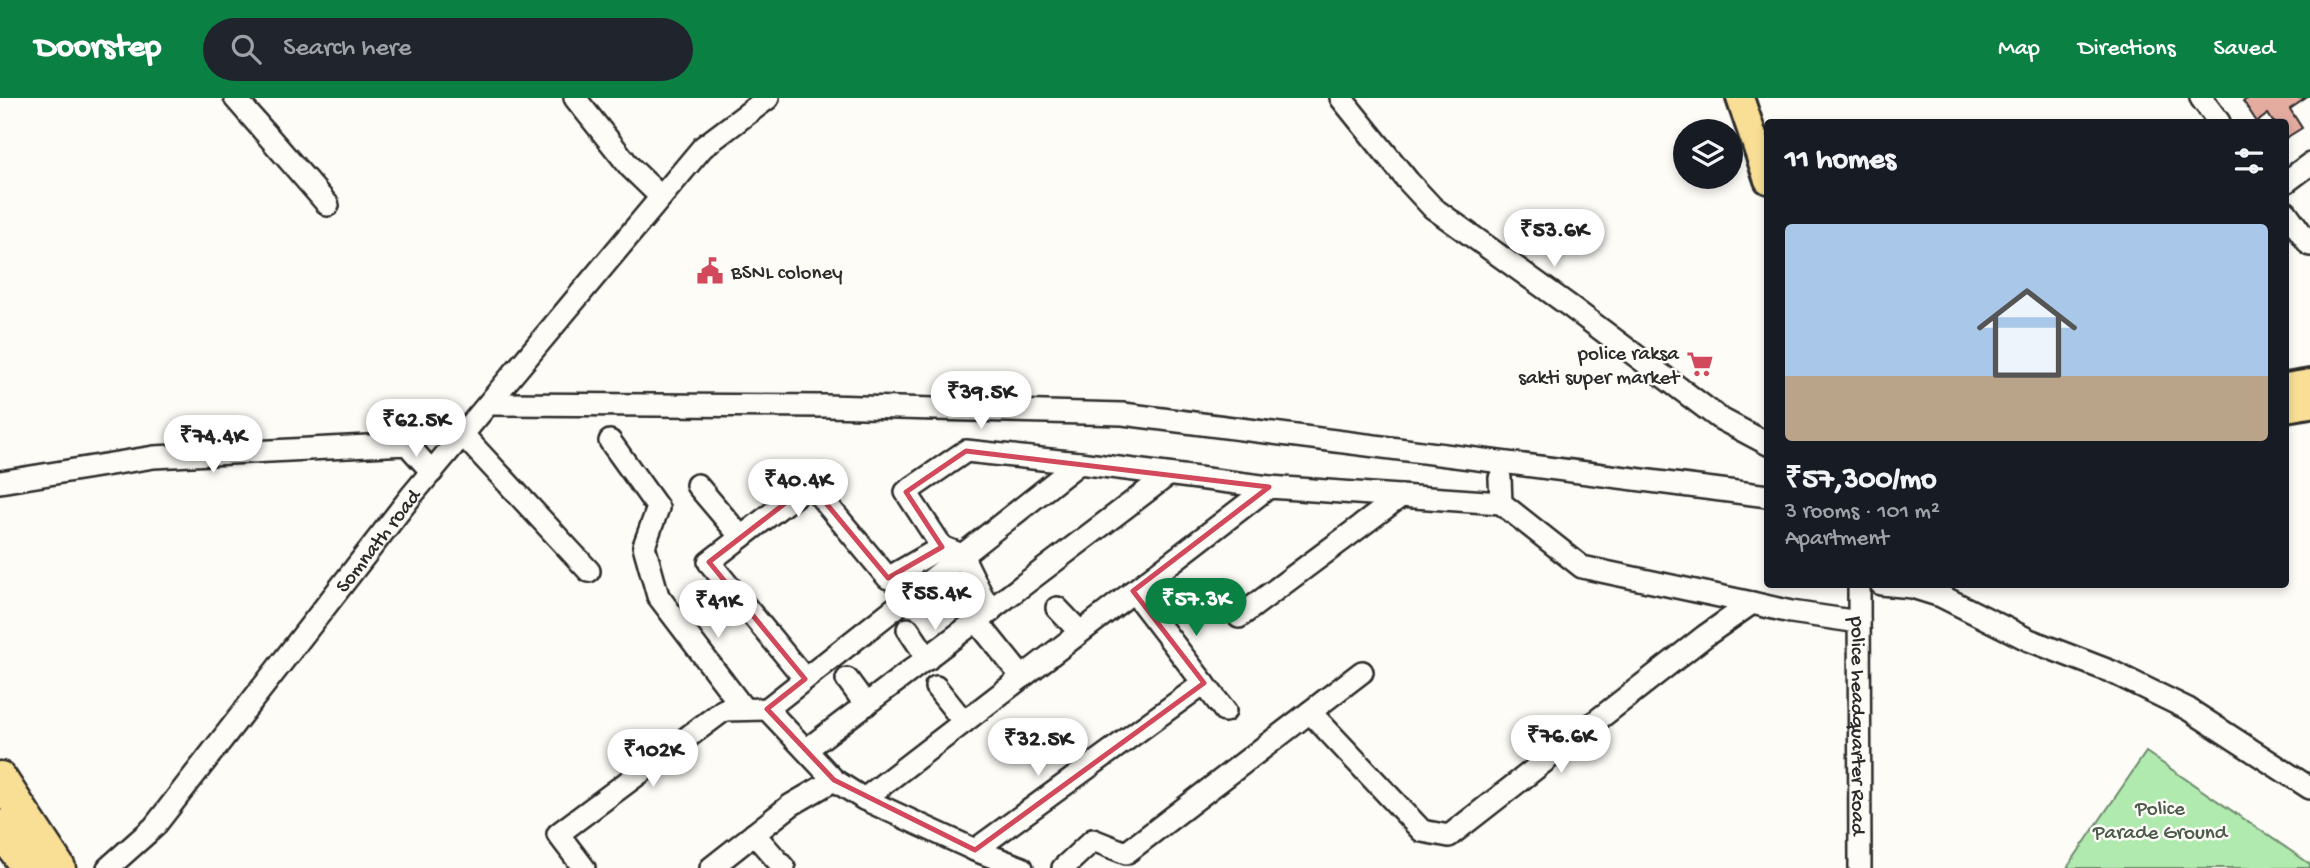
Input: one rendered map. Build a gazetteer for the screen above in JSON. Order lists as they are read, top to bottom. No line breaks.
{"streets":{"street":["Somnath road","police headquarter Road"]},"parks":["Police Parade Ground"],"places":{"public building":["BSNL coloney"],"supermarket":["police raksa sakti super market"]},"page":{"header":"Doorstep","search":"Search here","nav":["Map","Directions","Saved"],"heading":"11 homes","list":[{"name":"₹57,300/mo","note":"3 rooms · 101 m² · Apartment"}],"price":["₹53.6K","₹39.5K","₹62.5K","₹74.4K","₹40.4K","₹55.4K","₹57.3K","₹41K","₹76.6K","₹32.5K","₹102K"]}}
